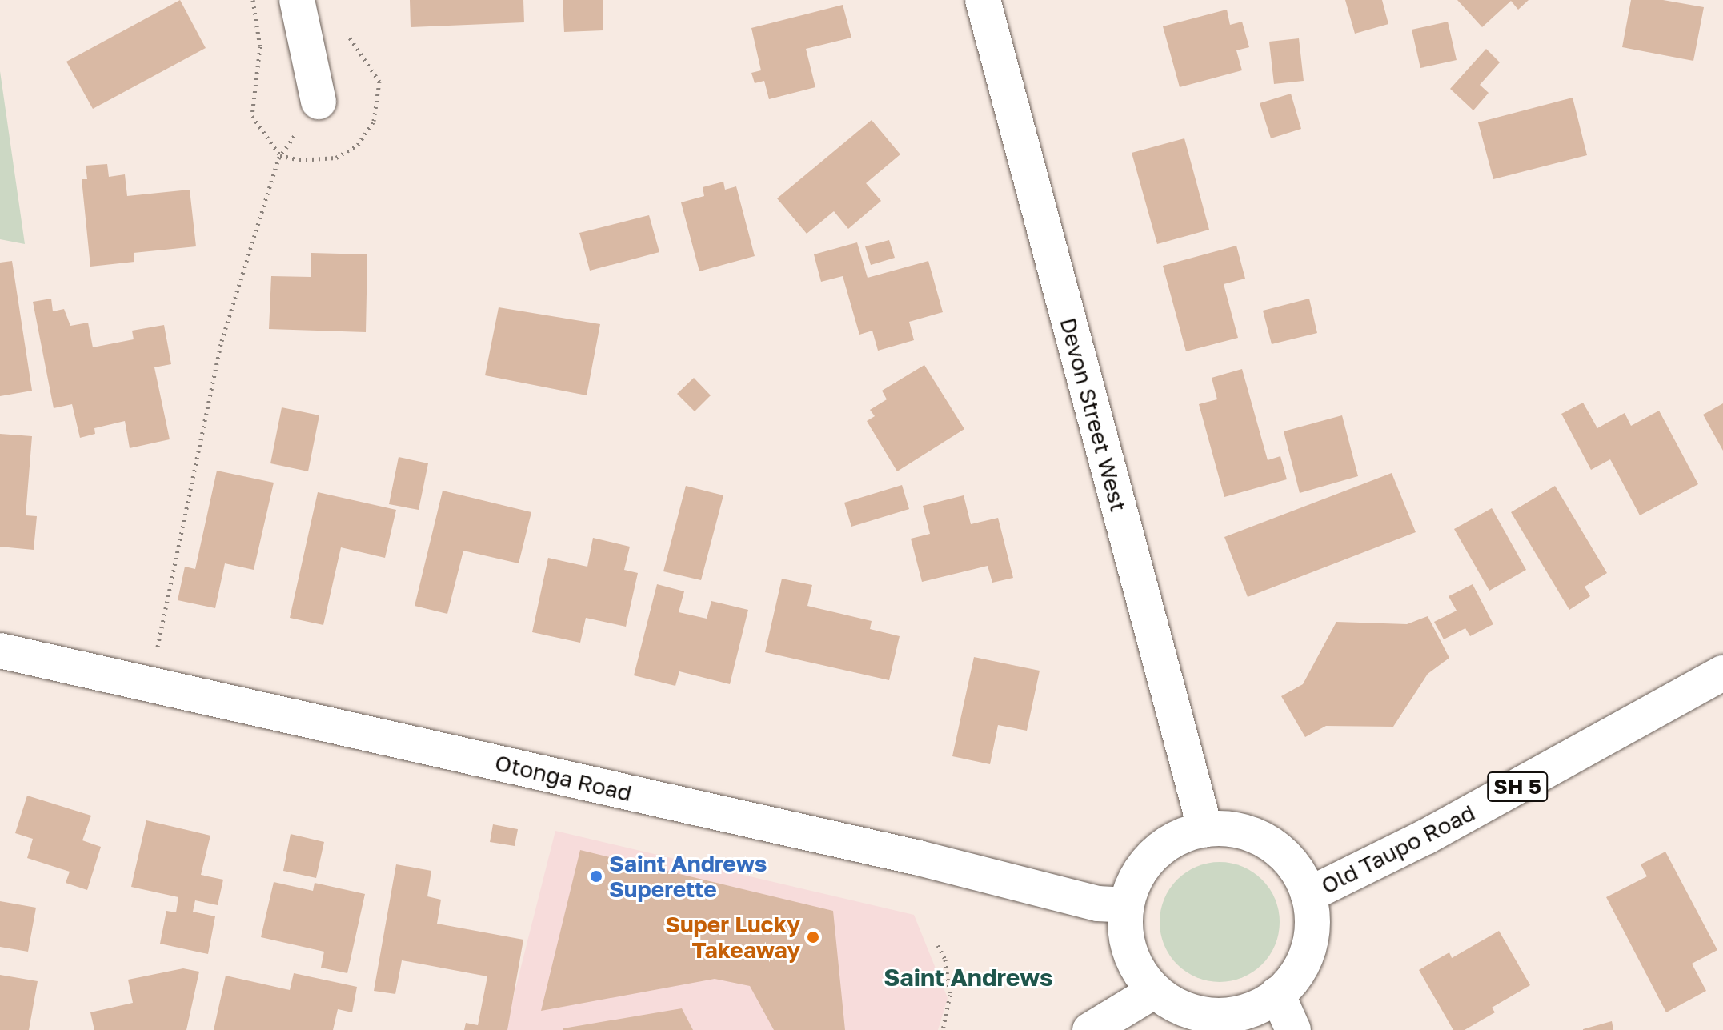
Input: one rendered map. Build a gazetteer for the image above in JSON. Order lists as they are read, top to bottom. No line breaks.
{"streets":{"main road":["Devon Street West","Otonga Road","SH 5","Old Taupo Road"]},"crossings":[["Devon Street West","Otonga Road"],["Devon Street West","Old Taupo Road"],["Otonga Road","Old Taupo Road"]],"districts":["Saint Andrews"],"places":["Saint Andrews Superette","Super Lucky Takeaway"]}
